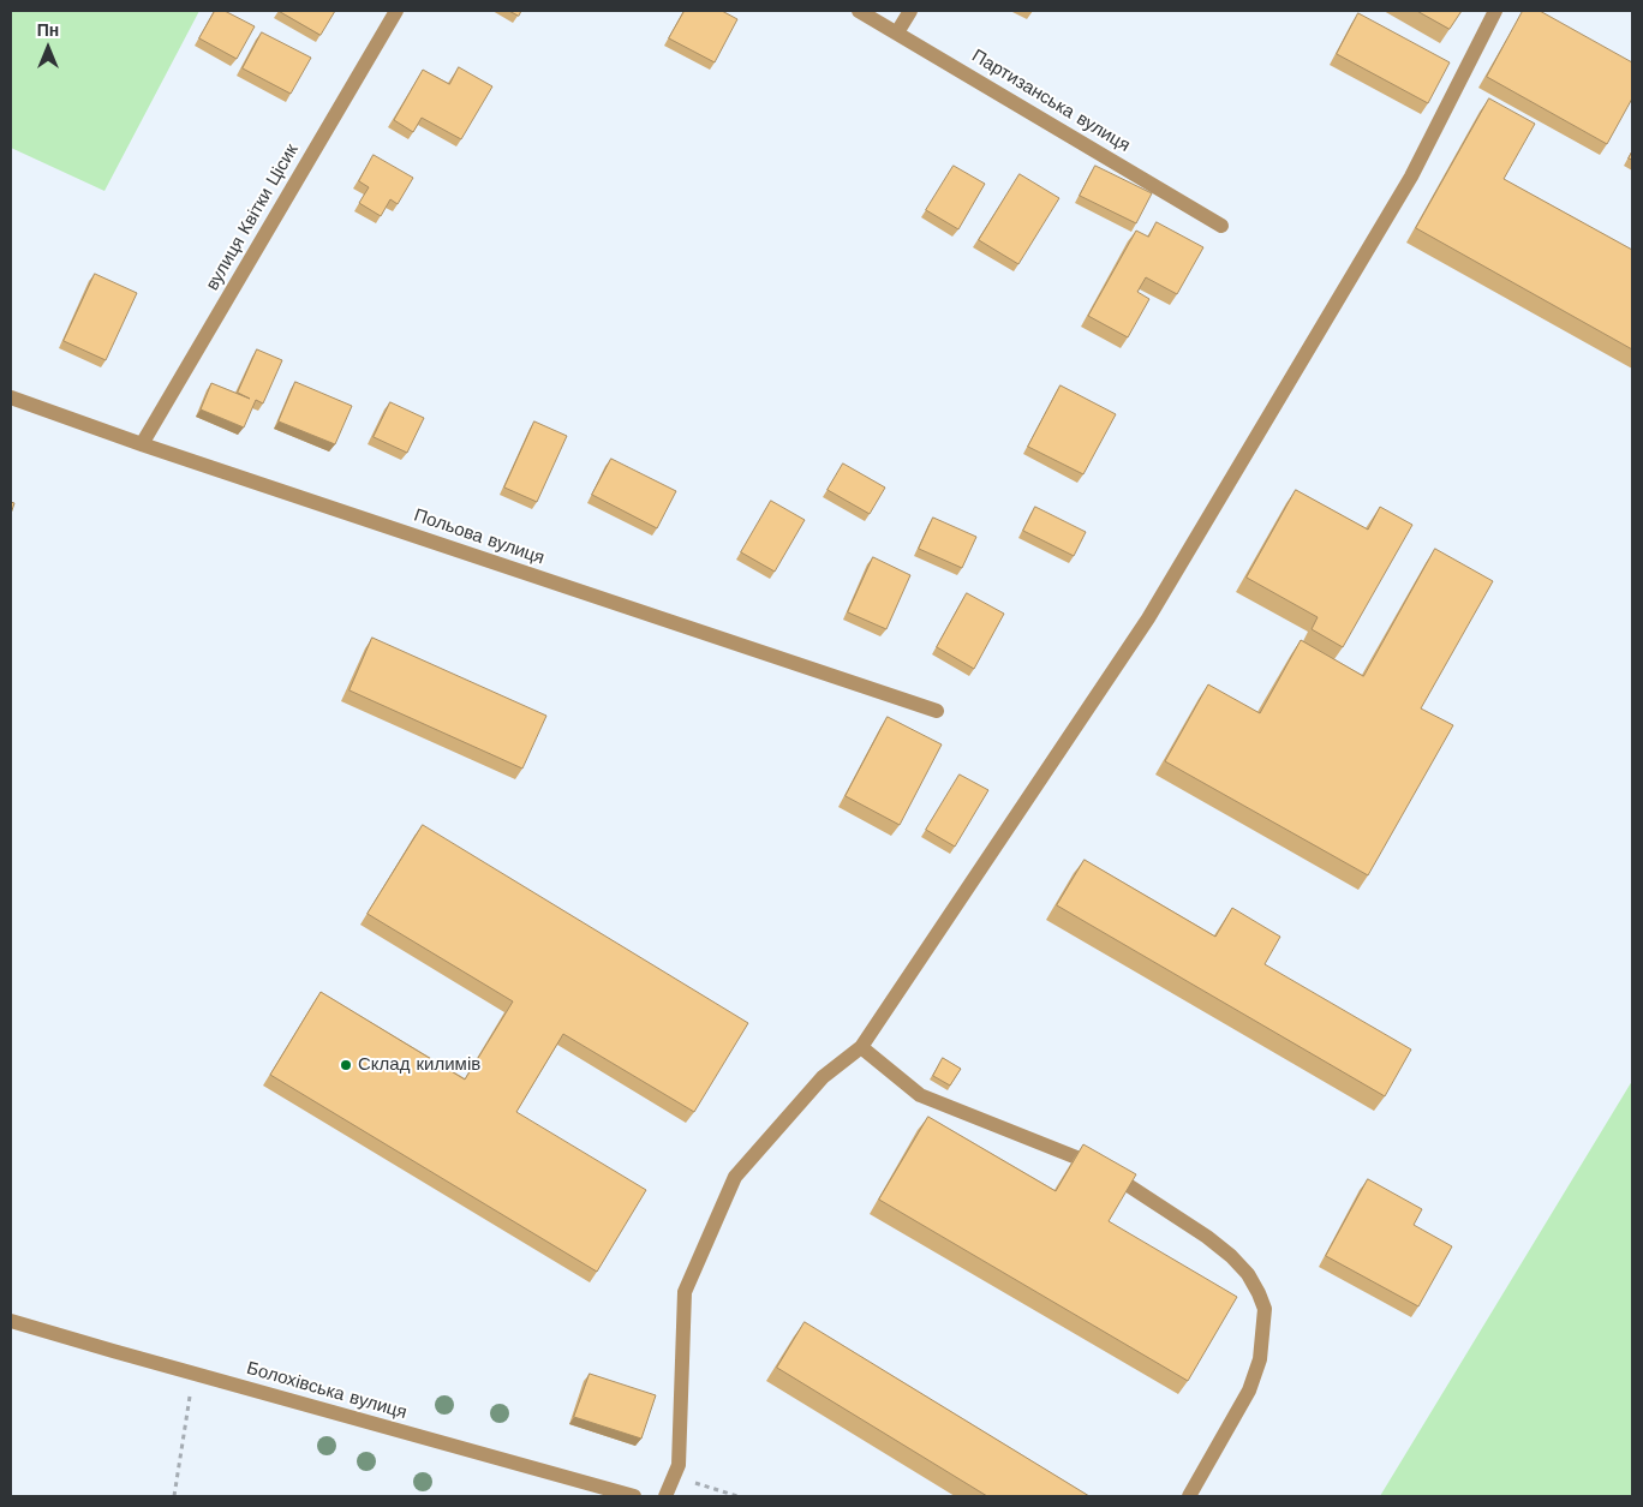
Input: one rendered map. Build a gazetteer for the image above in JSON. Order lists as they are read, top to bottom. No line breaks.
{"streets":{"street":["Партизанська вулиця","вулиця Квітки Цісик","Польова вулиця","Болохівська вулиця"]},"crossings":[["вулиця Квітки Цісик","Польова вулиця"]],"places":["Склад килимів"],"north":"top"}
